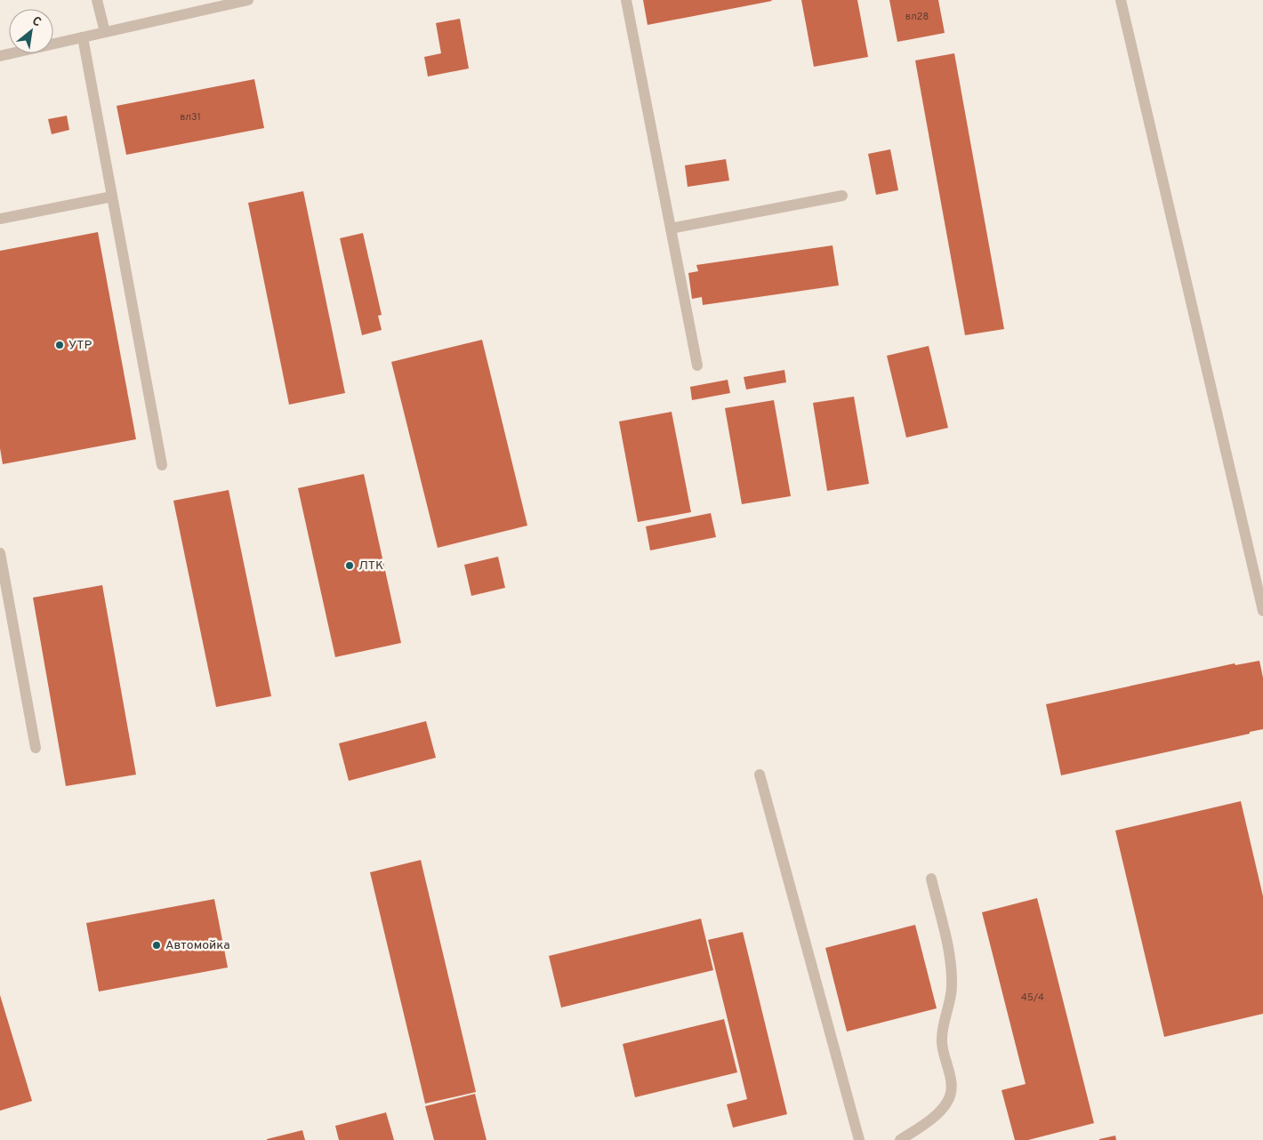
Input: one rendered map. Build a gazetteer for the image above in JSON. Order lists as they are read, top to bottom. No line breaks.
{"places":["УТР","ЛТК","Автомойка"],"house_numbers":["вл28","вл31","45/4"],"north":"top right"}
